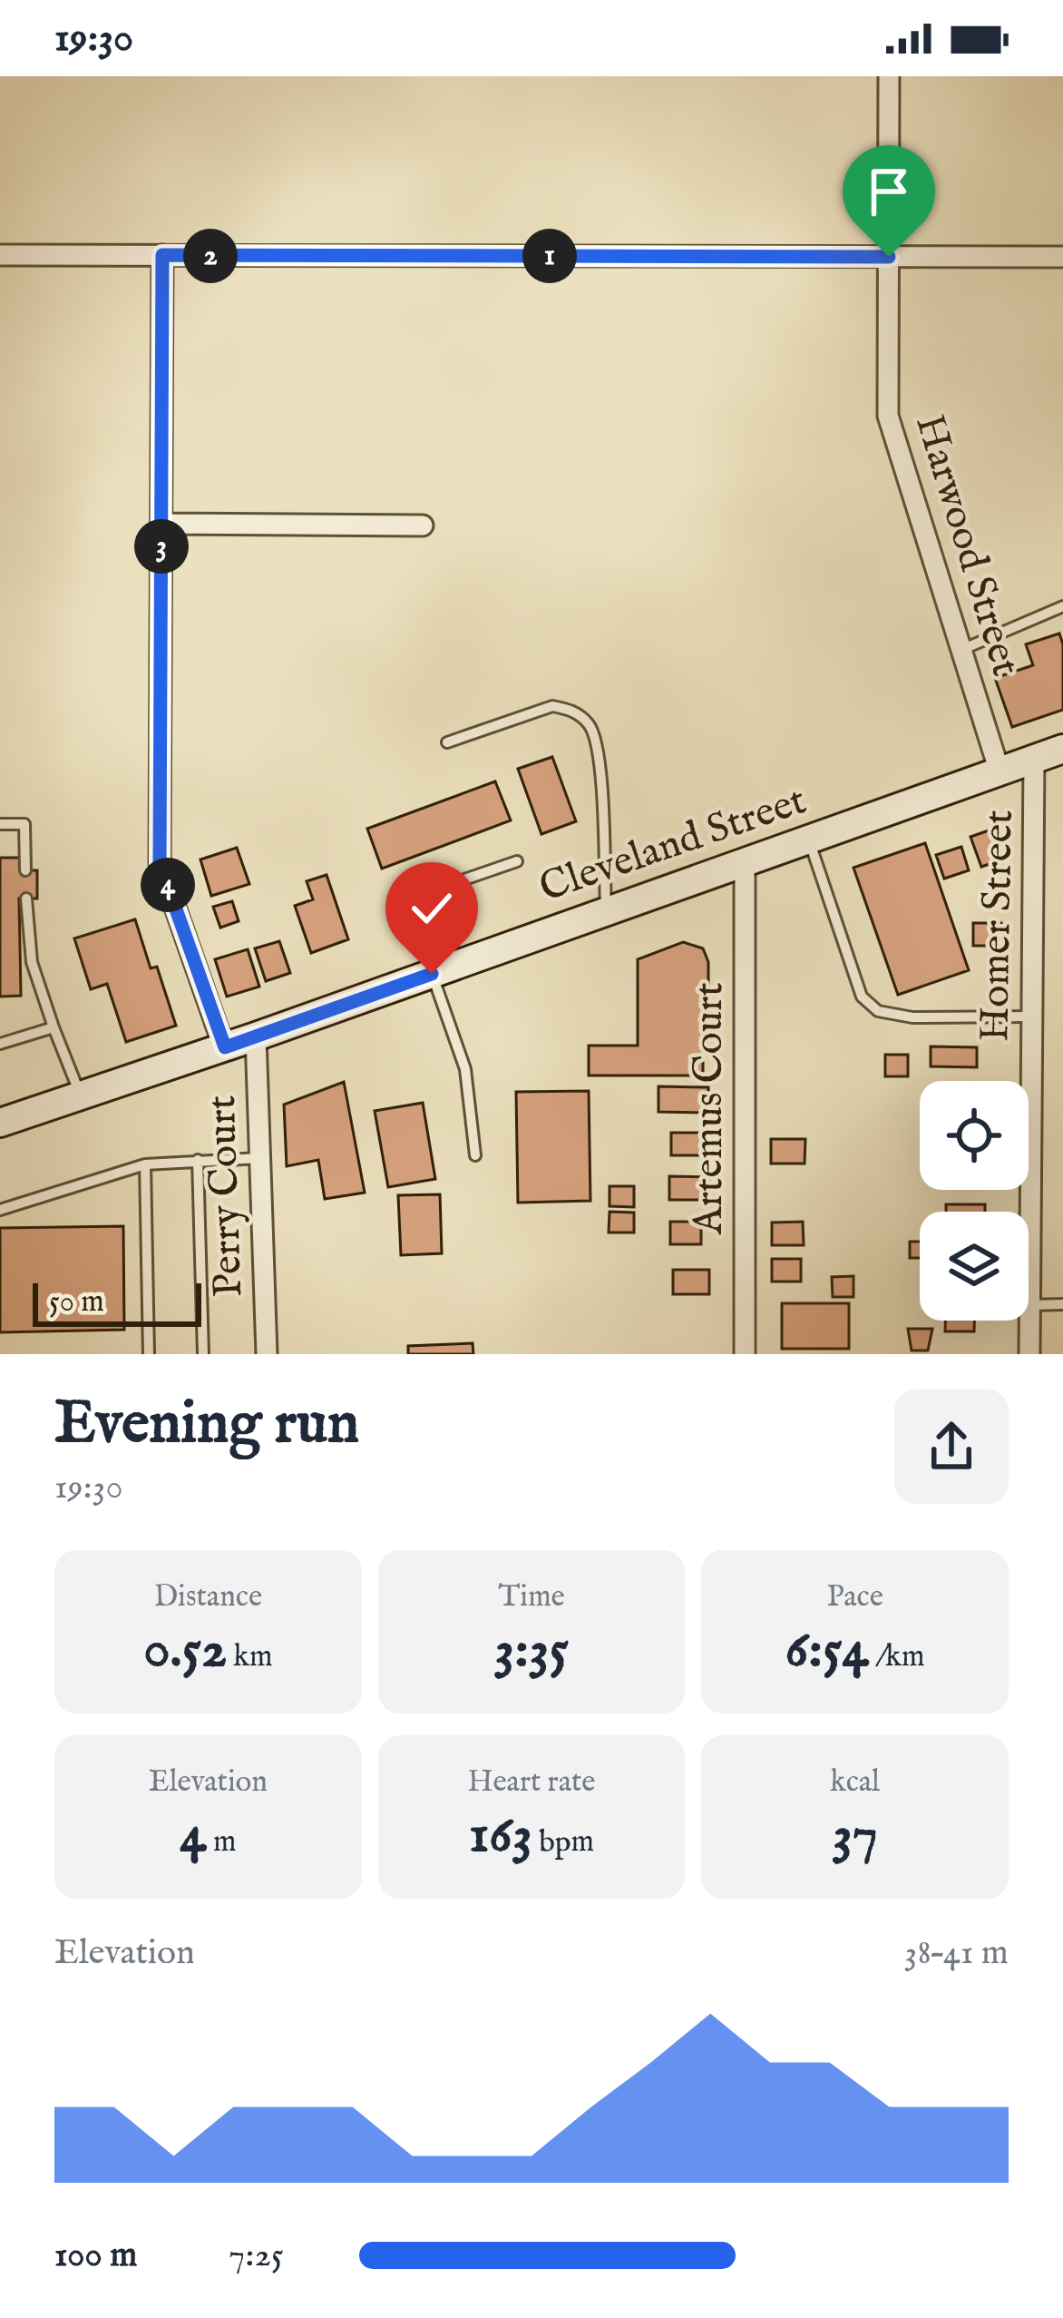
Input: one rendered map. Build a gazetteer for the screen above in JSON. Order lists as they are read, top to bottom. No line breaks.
{"streets":{"main road":["Cleveland Street"],"street":["Harwood Street","Homer Street","Artemus Court","Perry Court"]},"crossings":[["Harwood Street","Cleveland Street"],["Cleveland Street","Homer Street"],["Cleveland Street","Artemus Court"],["Cleveland Street","Perry Court"]],"scale_bar":"50 m","page":{"status":"19:30","pins":["1","2","3","4"],"scale":"50 m","heading":["Evening run","19:30"],"stats":[["Distance","0.52 km"],["Time","3:35"],["Pace","6:54 /km"],["Elevation","4 m"],["Heart rate","163 bpm"],["kcal","37"]],"chart":["Elevation","38–41 m"],"list":[{"name":"100 m","note":"7:25"}]}}
